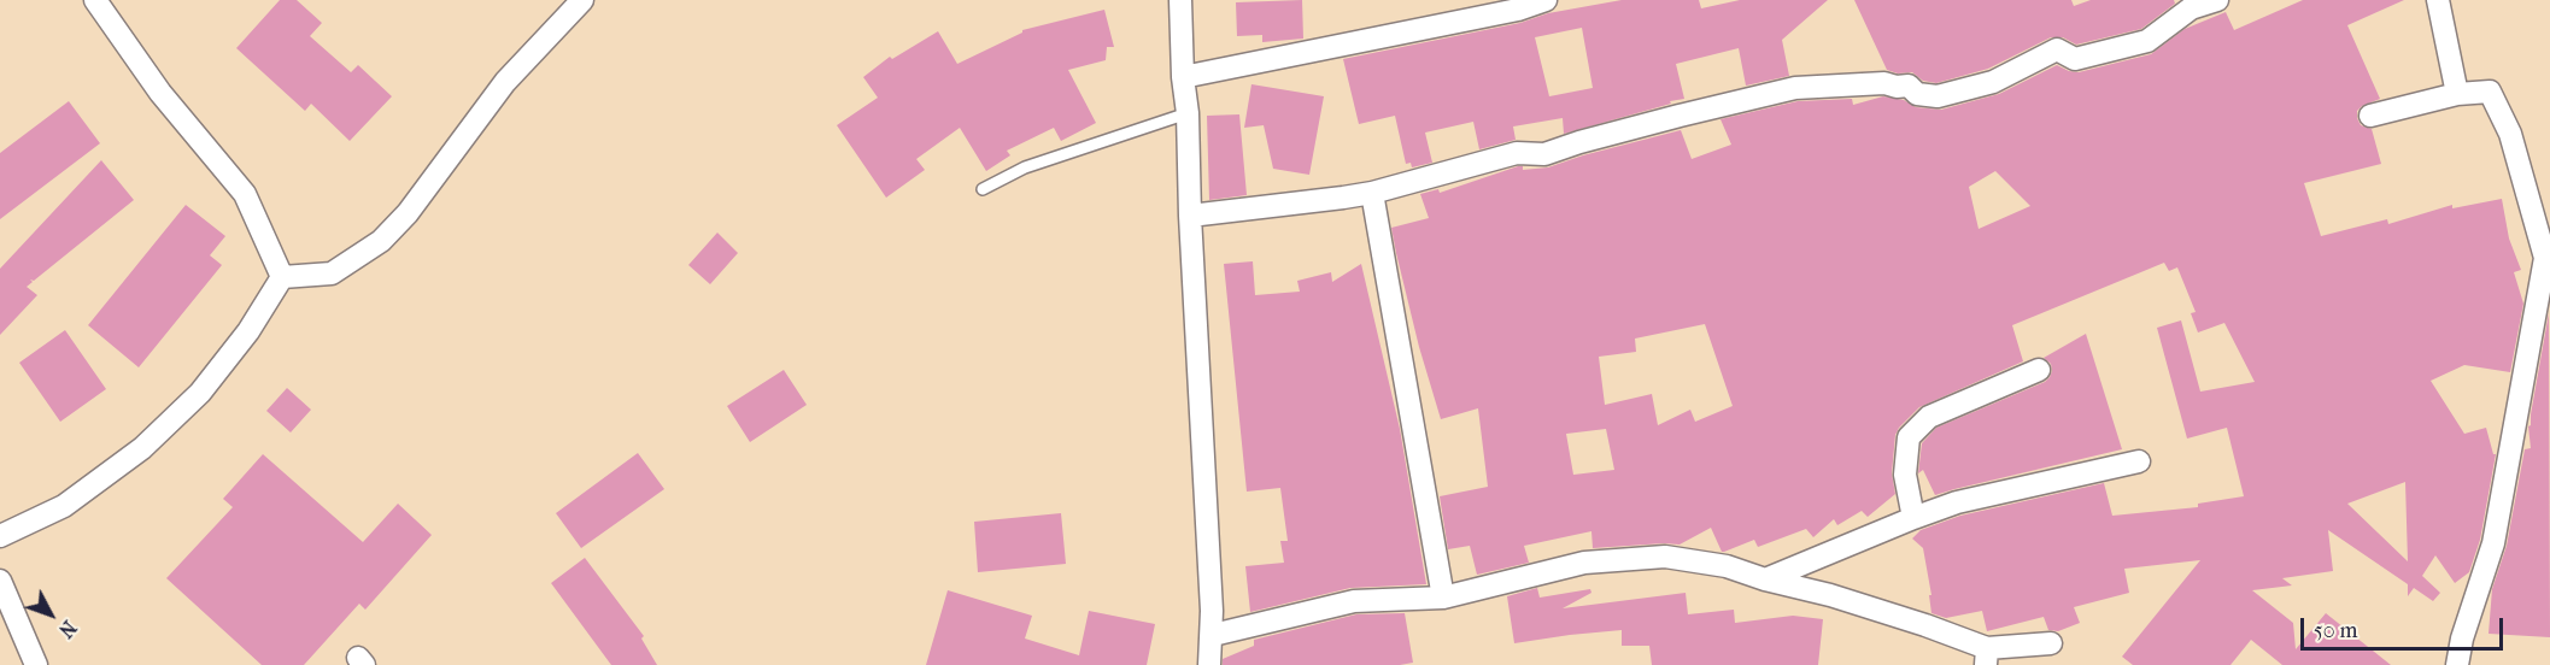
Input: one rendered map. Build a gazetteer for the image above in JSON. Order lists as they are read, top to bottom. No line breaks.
{"scale_bar":"50 m","north":"bottom right"}
